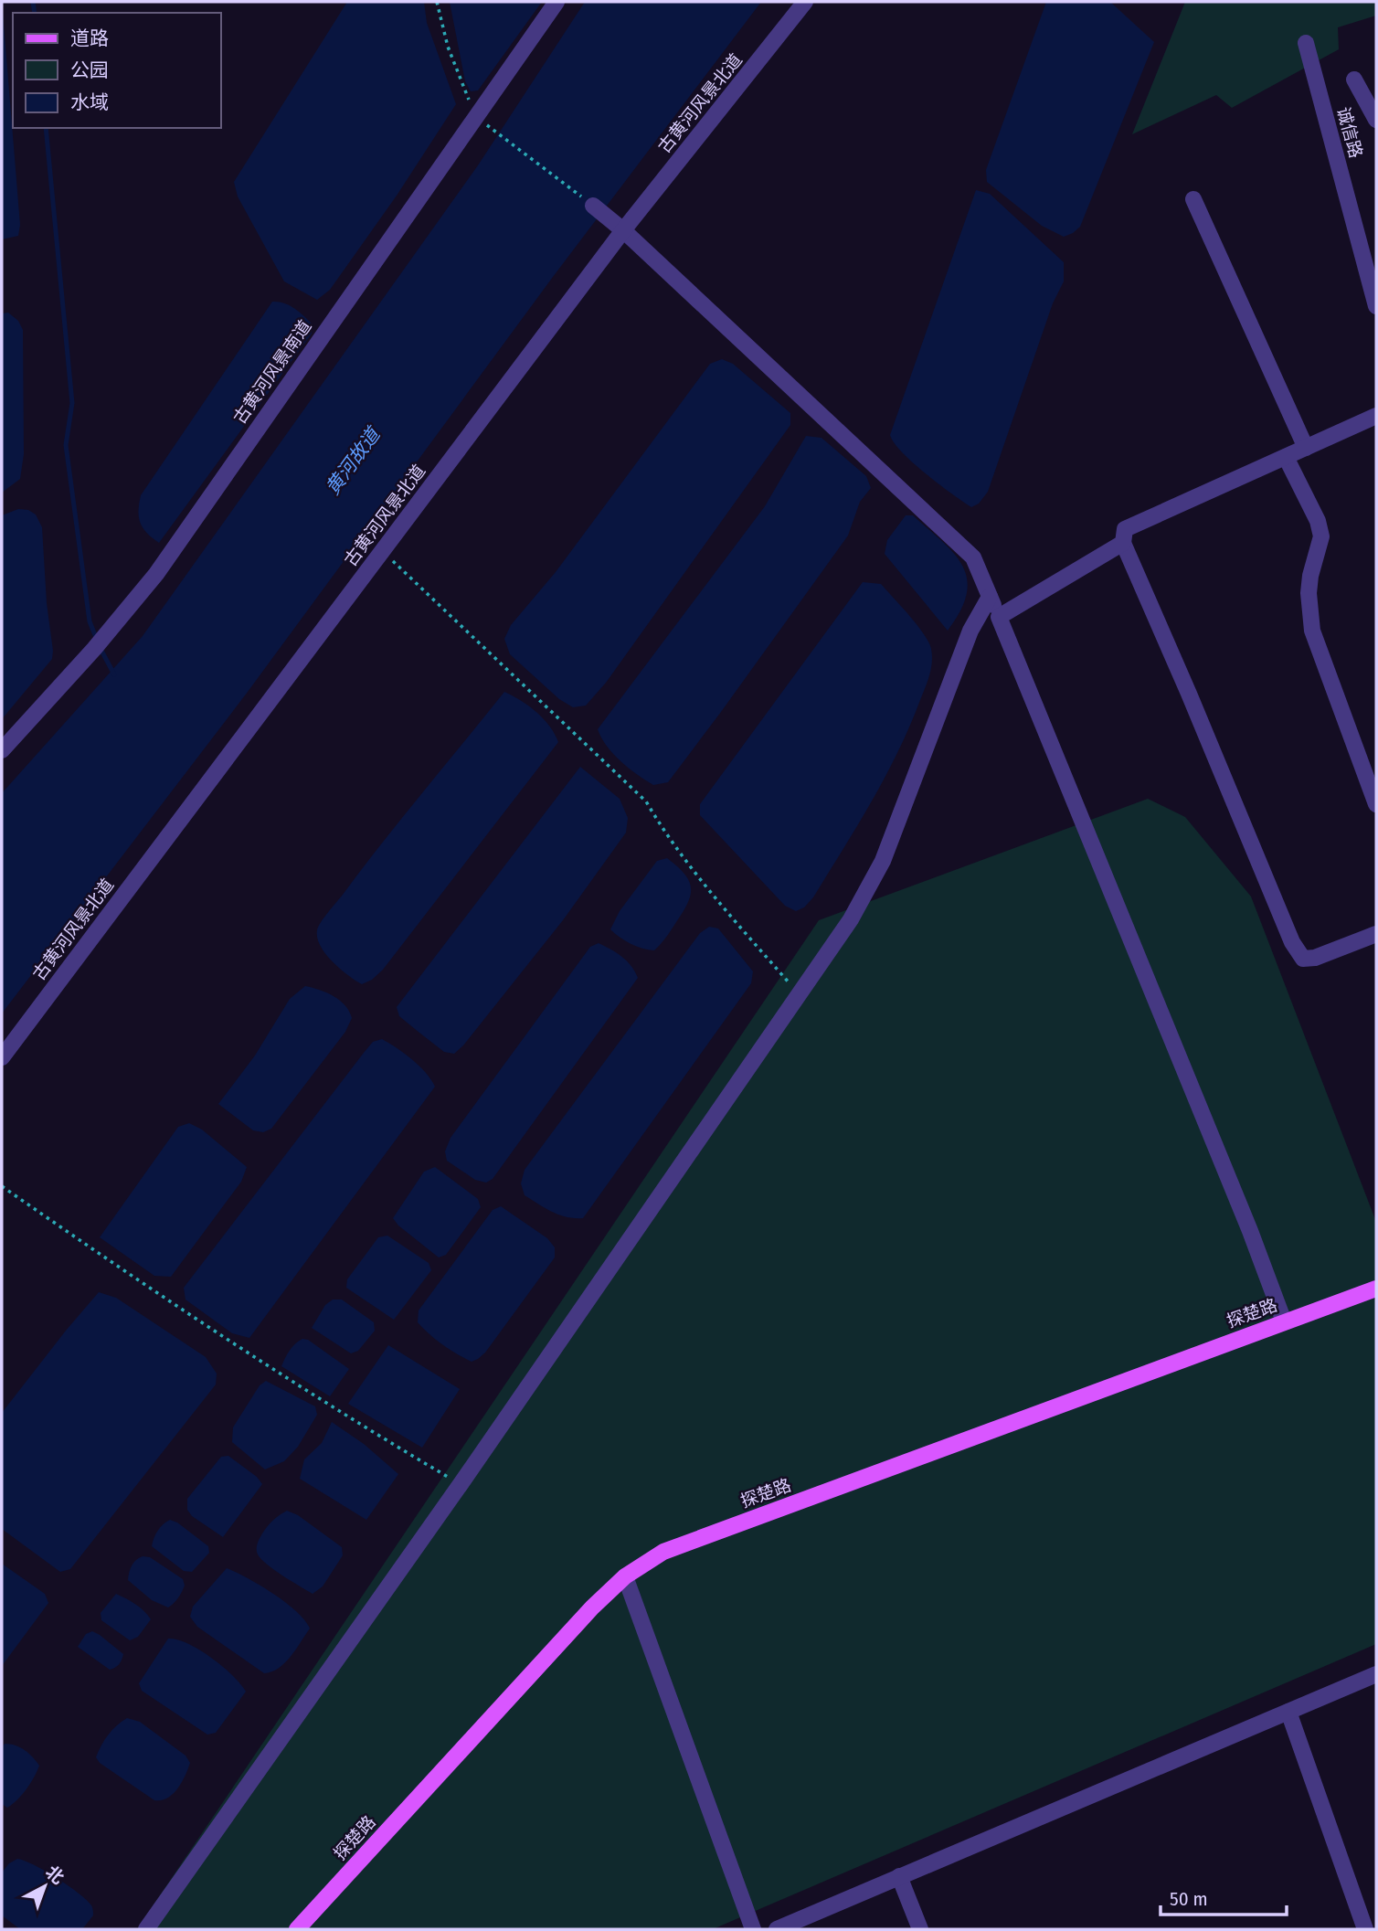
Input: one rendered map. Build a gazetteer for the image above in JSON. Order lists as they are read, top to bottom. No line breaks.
{"streets":{"main road":["探楚路"],"street":["古黄河风景北道","诚信路","古黄河风景南道"]},"water":["黄河故道"],"legend":["道路","公园","水域"],"scale_bar":"50 m","north":"top right"}
